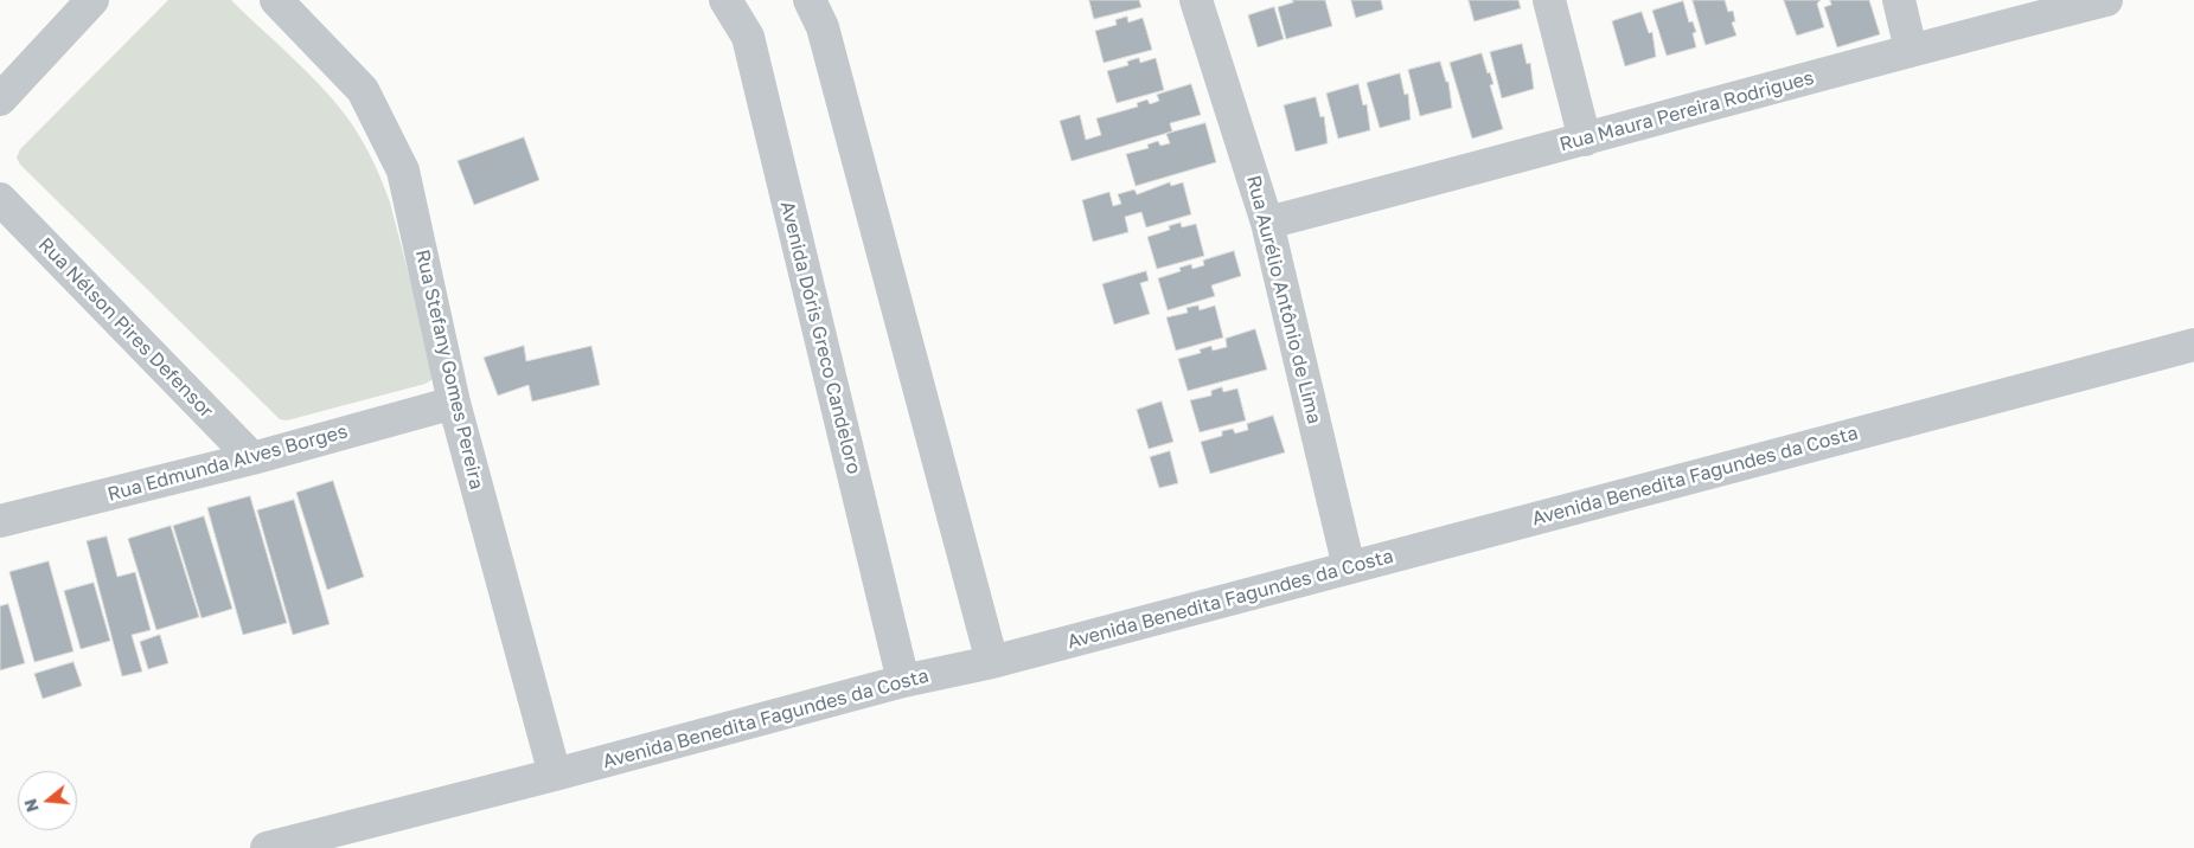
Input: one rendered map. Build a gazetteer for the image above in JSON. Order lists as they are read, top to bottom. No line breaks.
{"streets":{"street":["Rua Maura Pereira Rodrigues","Rua Aurélio Antônio de Lima","Rua Nélson Pires Defensor","Avenida Dóris Greco Candeloro","Rua Stefany Gomes Pereira","Rua Edmunda Alves Borges","Avenida Benedita Fagundes da Costa"]},"crossings":[["Rua Maura Pereira Rodrigues","Rua Aurélio Antônio de Lima"],["Rua Aurélio Antônio de Lima","Avenida Benedita Fagundes da Costa"],["Rua Nélson Pires Defensor","Rua Edmunda Alves Borges"],["Avenida Dóris Greco Candeloro","Avenida Benedita Fagundes da Costa"],["Rua Stefany Gomes Pereira","Rua Edmunda Alves Borges"],["Rua Stefany Gomes Pereira","Avenida Benedita Fagundes da Costa"]],"north":"left"}
